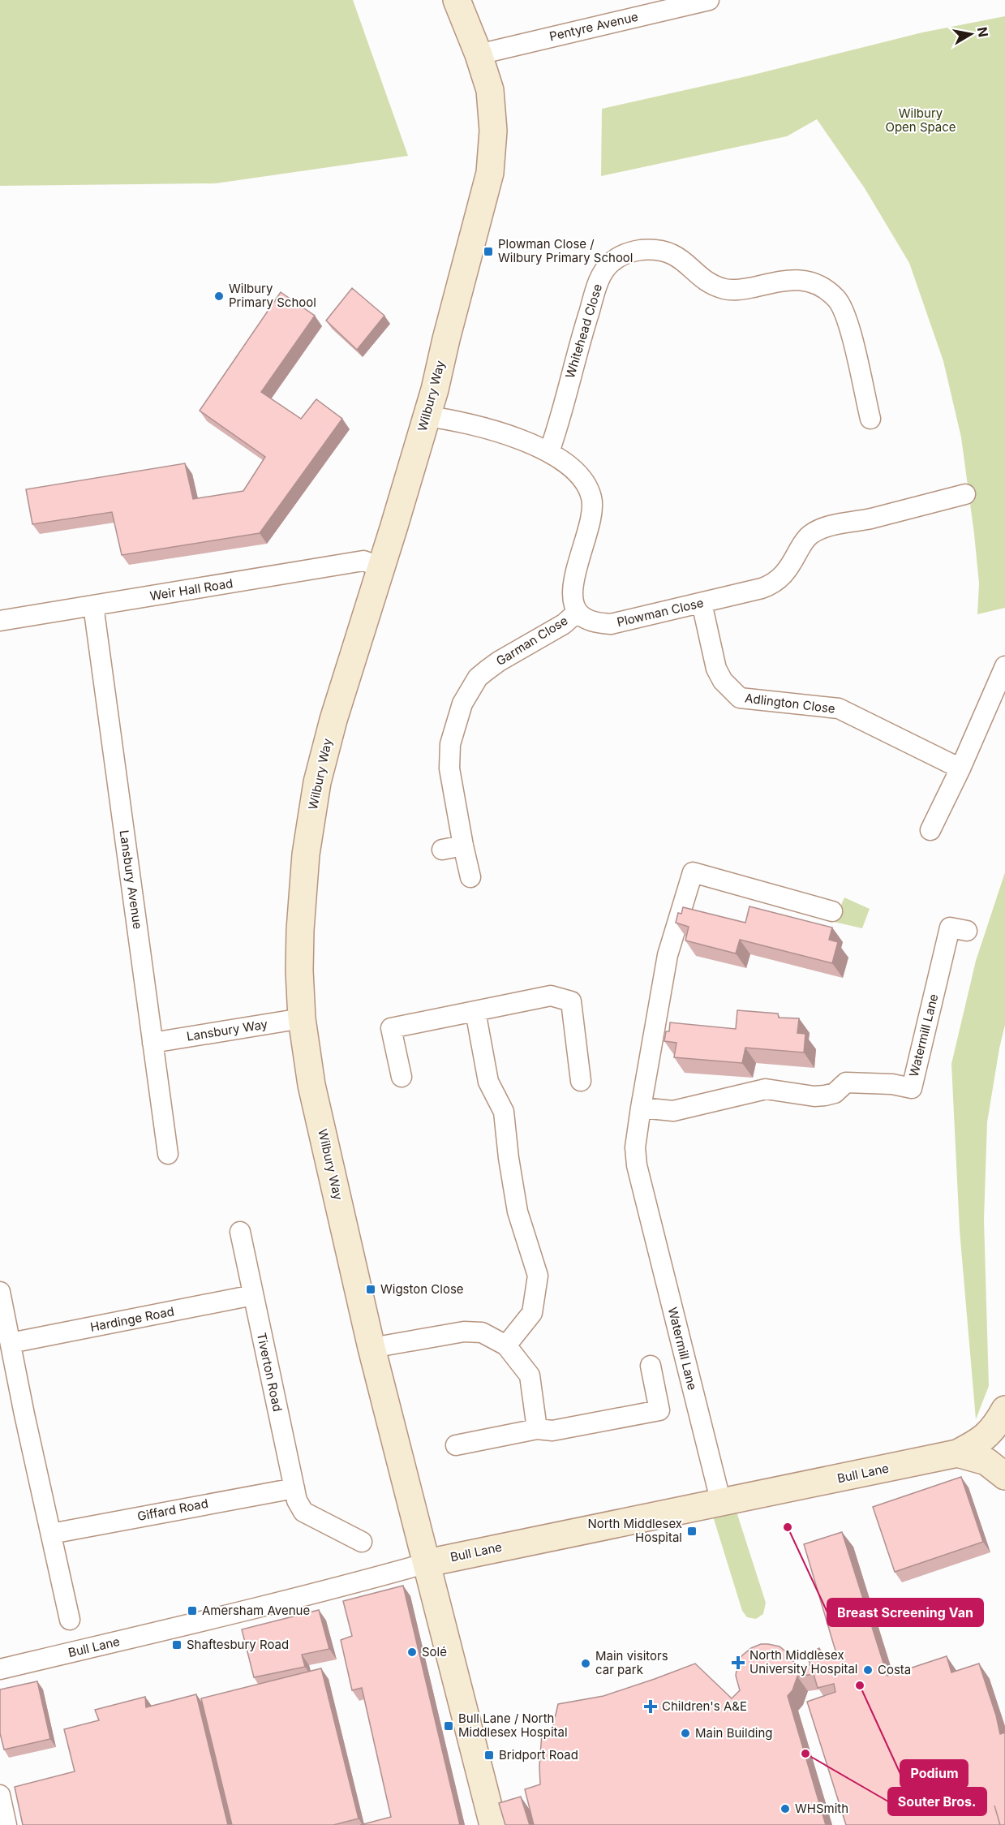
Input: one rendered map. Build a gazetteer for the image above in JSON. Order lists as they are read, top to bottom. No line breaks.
{"streets":{"street":["Pentyre Avenue","Whitehead Close","Wilbury Way","Weir Hall Road","Plowman Close","Garman Close","Adlington Close","Lansbury Avenue","Lansbury Way","Watermill Lane","Hardinge Road","Tiverton Road","Bull Lane","Giffard Road"]},"crossings":[["Pentyre Avenue","Wilbury Way"],["Wilbury Way","Weir Hall Road"],["Wilbury Way","Lansbury Way"],["Wilbury Way","Bull Lane"],["Weir Hall Road","Lansbury Avenue"],["Plowman Close","Garman Close"],["Plowman Close","Adlington Close"],["Lansbury Avenue","Lansbury Way"],["Watermill Lane","Bull Lane"],["Hardinge Road","Tiverton Road"],["Tiverton Road","Giffard Road"]],"parks":["Wilbury Open Space"],"places":{"transit":["Plowman Close / Wilbury Primary School","Wigston Close","North Middlesex Hospital","Amersham Avenue","Shaftesbury Road","Bull Lane / North Middlesex Hospital","Bridport Road"],"other":["Wilbury Primary School","Breast Screening Van","Solé","Main visitors car park","Costa","Podium","Main Building","Souter Bros.","WHSmith"],"health":["North Middlesex University Hospital","Children's A&E"]},"north":"right"}
